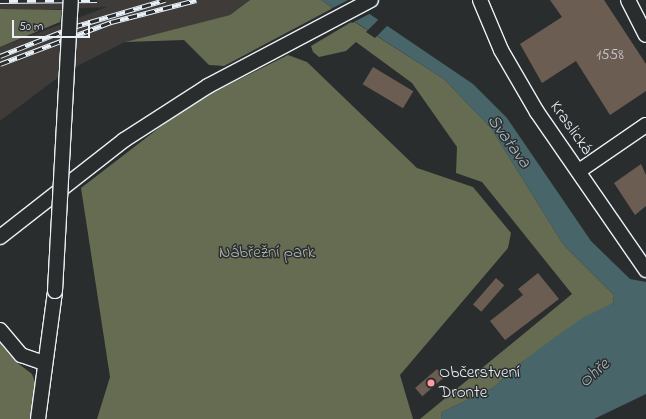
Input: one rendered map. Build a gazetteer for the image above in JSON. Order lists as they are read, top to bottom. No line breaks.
{"streets":{"street":["Kraslická"]},"water":["Svatava","Ohře"],"parks":["Nábřežní park"],"places":["Občerstvení Dronte"],"house_numbers":["1558"],"scale_bar":"50 m"}
